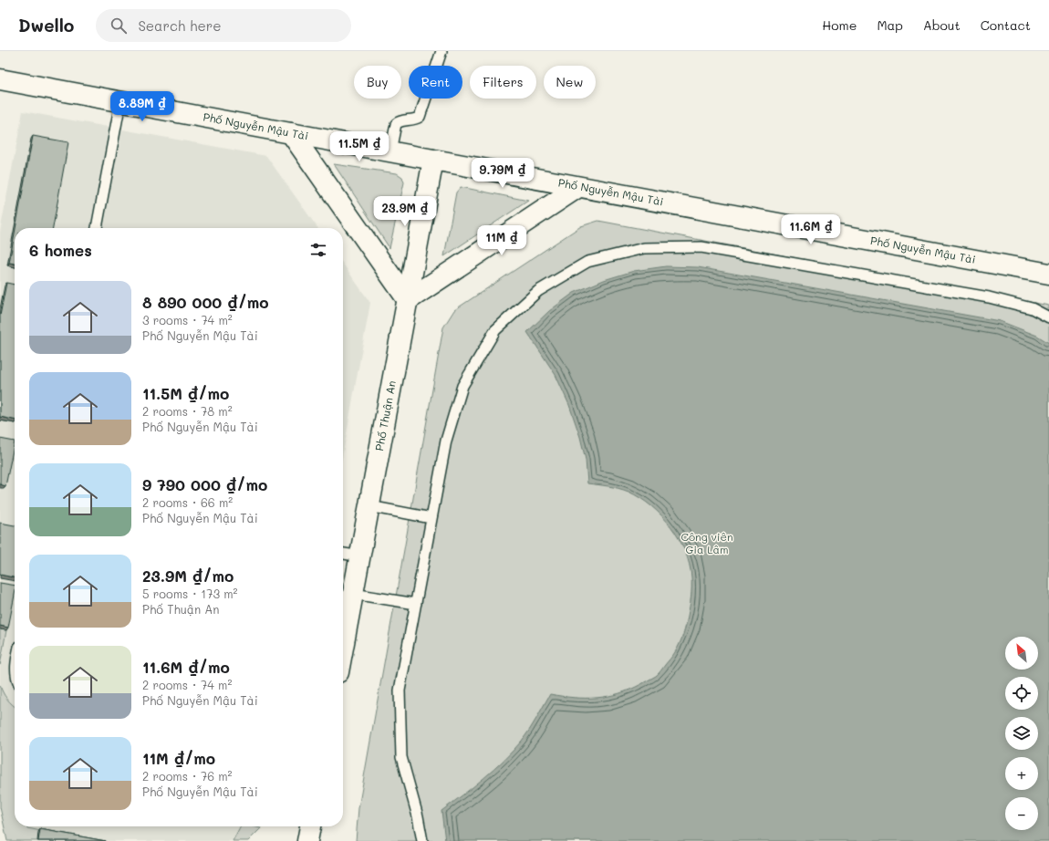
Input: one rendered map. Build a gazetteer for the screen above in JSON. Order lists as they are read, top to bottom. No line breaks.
{"streets":{"street":["Phố Nguyễn Mậu Tài","Phố Thuận An"]},"crossings":[["Phố Nguyễn Mậu Tài","Phố Thuận An"]],"parks":["Công viên Gia Lâm"],"north":"top left","page":{"header":"Dwello","search":"Search here","nav":["Home","Map","About","Contact"],"chip":["Buy","Rent","Filters","New"],"price":["8.89M ₫","11.5M ₫","9.79M ₫","23.9M ₫","11.6M ₫","11M ₫"],"heading":"6 homes","list":[{"name":"8 890 000 ₫/mo","note":"3 rooms · 74 m² · Phố Nguyễn Mậu Tài"},{"name":"11.5M ₫/mo","note":"2 rooms · 78 m² · Phố Nguyễn Mậu Tài"},{"name":"9 790 000 ₫/mo","note":"2 rooms · 66 m² · Phố Nguyễn Mậu Tài"},{"name":"23.9M ₫/mo","note":"5 rooms · 173 m² · Phố Thuận An"},{"name":"11.6M ₫/mo","note":"2 rooms · 74 m² · Phố Nguyễn Mậu Tài"},{"name":"11M ₫/mo","note":"2 rooms · 76 m² · Phố Nguyễn Mậu Tài"}],"map_buttons":["+","−"]}}
